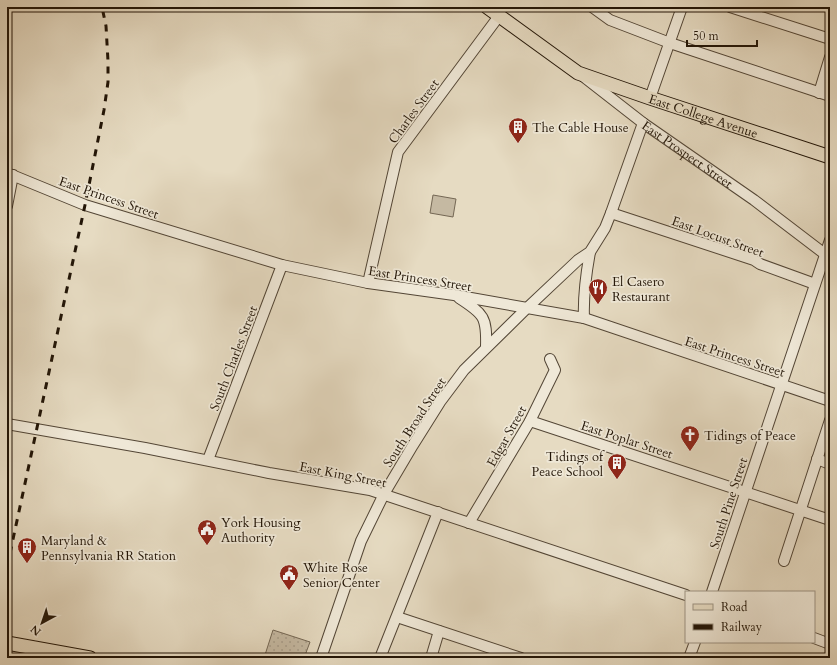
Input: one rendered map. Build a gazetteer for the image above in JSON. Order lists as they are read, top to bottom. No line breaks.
{"streets":{"main road":["East College Avenue","East Prospect Street"],"street":["Charles Street","East Princess Street","East Locust Street","South Charles Street","South Broad Street","Edgar Street","East Poplar Street","East King Street","South Pine Street"]},"crossings":[["Charles Street","East Prospect Street"],["Charles Street","East Princess Street"],["East College Avenue","East Prospect Street"],["East Prospect Street","South Pine Street"],["East Princess Street","South Charles Street"],["East Princess Street","South Broad Street"],["East Princess Street","South Pine Street"],["East Locust Street","South Pine Street"],["South Charles Street","East King Street"],["South Broad Street","East King Street"],["Edgar Street","East Poplar Street"],["Edgar Street","East King Street"],["East Poplar Street","South Pine Street"]],"places":{"building":["The Cable House","Tidings of Peace School","Maryland & Pennsylvania RR Station"],"restaurant":["El Casero Restaurant"],"church":["Tidings of Peace"],"public building":["York Housing Authority","White Rose Senior Center"]},"legend":["Road","Railway"],"scale_bar":"50 m","north":"bottom left"}
